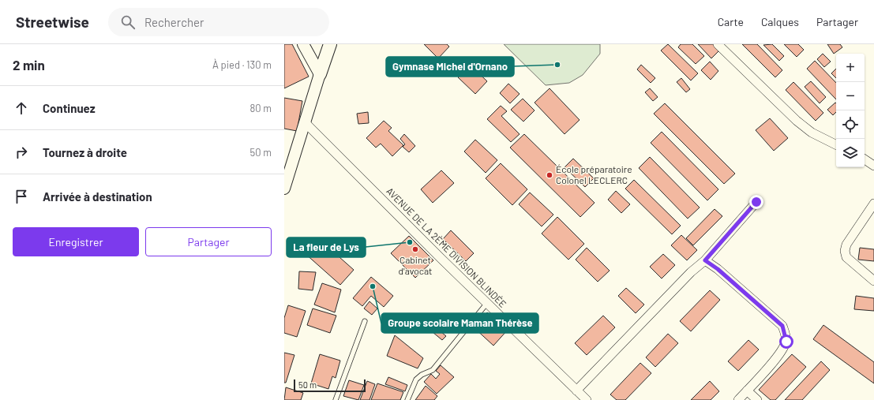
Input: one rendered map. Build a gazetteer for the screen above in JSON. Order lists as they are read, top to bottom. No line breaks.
{"streets":{"street":["AVENUE DE LA 2ÈME DIVISION BLINDÉE"]},"places":["Gymnase Michel d'Ornano","École préparatoire Colonel LECLERC","La fleur de Lys","Cabinet d'avocat","Groupe scolaire Maman Thérèse"],"scale_bar":"50 m","page":{"header":"Streetwise","search":"Rechercher","nav":["Carte","Calques","Partager"],"heading":["2 min","À pied · 130 m"],"map_buttons":["+","−"],"list":[["Continuez","80 m"],["Tournez à droite","50 m"],"Arrivée à destination"],"buttons":["Enregistrer","Partager"],"scale":"50 m"}}
